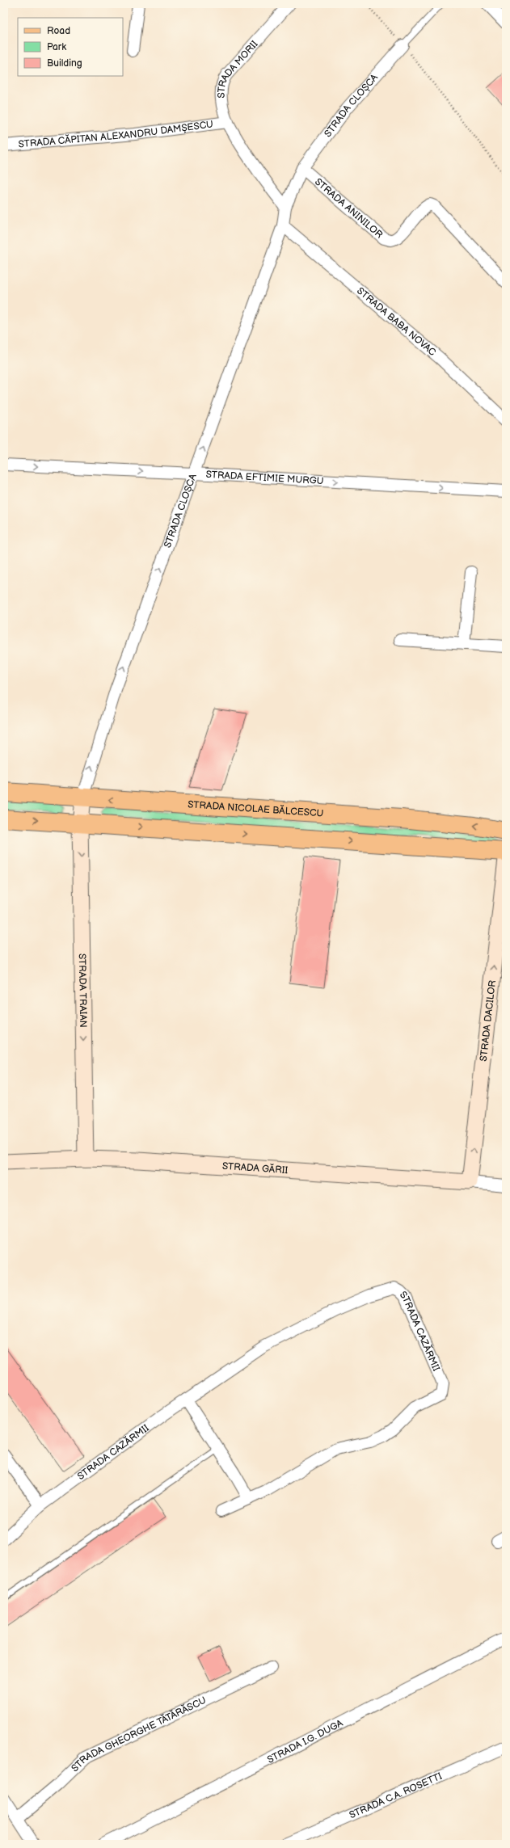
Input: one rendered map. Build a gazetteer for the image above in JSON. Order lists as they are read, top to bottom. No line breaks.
{"streets":{"main road":["STRADA NICOLAE BĂLCESCU"],"street":["STRADA MORII","STRADA CLOȘCA","STRADA CĂPITAN ALEXANDRU DAMȘESCU","STRADA ANINILOR","STRADA BABA NOVAC","STRADA EFTIMIE MURGU","STRADA TRAIAN","STRADA DACILOR","STRADA GĂRII","STRADA CAZĂRMII","STRADA GHEORGHE TĂTĂRĂSCU","STRADA I.G. DUGA","STRADA C.A. ROSETTI"]},"crossings":[["STRADA MORII","STRADA CĂPITAN ALEXANDRU DAMȘESCU"],["STRADA CLOȘCA","STRADA ANINILOR"],["STRADA CLOȘCA","STRADA BABA NOVAC"],["STRADA CLOȘCA","STRADA EFTIMIE MURGU"],["STRADA CLOȘCA","STRADA NICOLAE BĂLCESCU"],["STRADA CLOȘCA","STRADA TRAIAN"],["STRADA NICOLAE BĂLCESCU","STRADA TRAIAN"],["STRADA TRAIAN","STRADA GĂRII"],["STRADA DACILOR","STRADA GĂRII"]],"one_way":["STRADA CLOȘCA","STRADA EFTIMIE MURGU","STRADA TRAIAN","STRADA DACILOR"],"legend":["Road","Park","Building"]}
